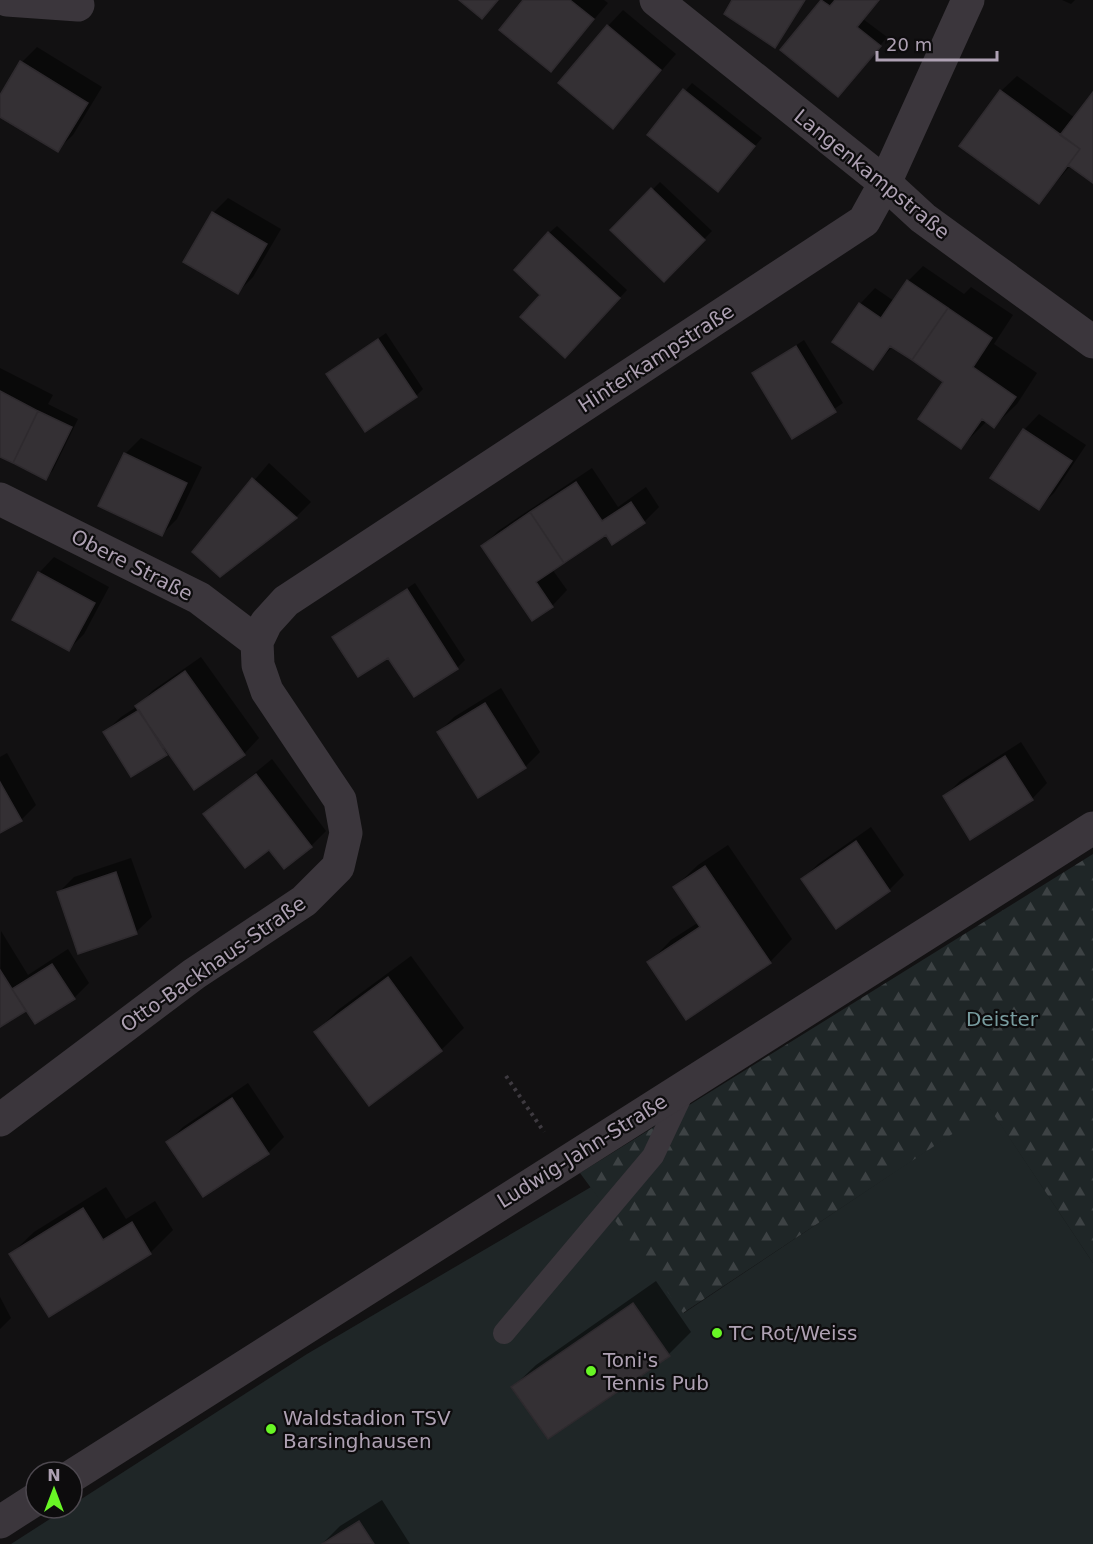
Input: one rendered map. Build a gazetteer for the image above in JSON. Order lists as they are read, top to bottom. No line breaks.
{"streets":{"street":["Langenkampstraße","Hinterkampstraße","Obere Straße","Otto-Backhaus-Straße","Ludwig-Jahn-Straße"]},"crossings":[["Langenkampstraße","Hinterkampstraße"],["Hinterkampstraße","Obere Straße"],["Hinterkampstraße","Otto-Backhaus-Straße"],["Obere Straße","Otto-Backhaus-Straße"]],"parks":["Deister"],"places":["TC Rot/Weiss","Toni's Tennis Pub","Waldstadion TSV Barsinghausen"],"scale_bar":"20 m","north":"top"}
